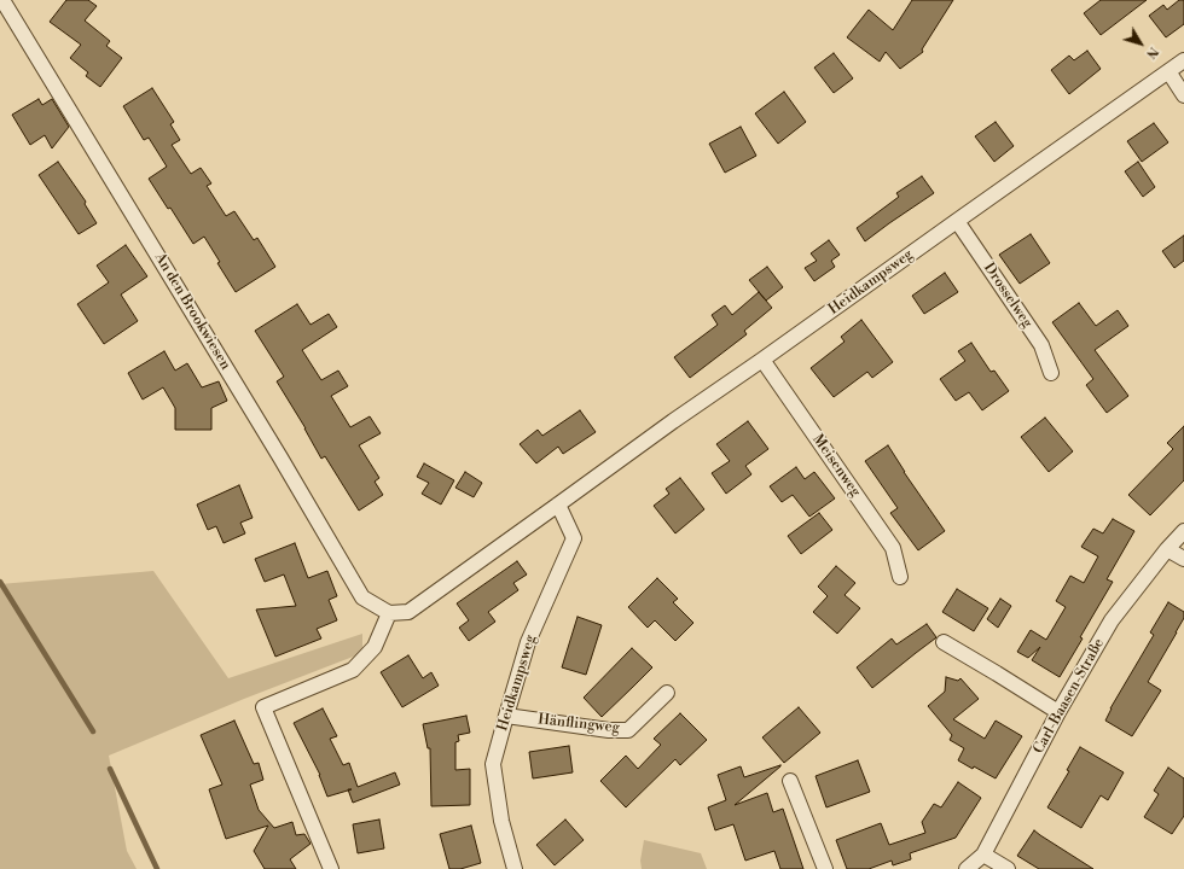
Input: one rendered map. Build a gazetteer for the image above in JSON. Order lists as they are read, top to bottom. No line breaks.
{"streets":{"street":["Heidkampsweg","Drosselweg","An den Brookwiesen","Meisenweg","Carl-Baasen-Straße","Hänflingweg"]},"crossings":[["Heidkampsweg","Drosselweg"],["Heidkampsweg","An den Brookwiesen"],["Heidkampsweg","Meisenweg"],["Heidkampsweg","Hänflingweg"]],"north":"bottom right"}
